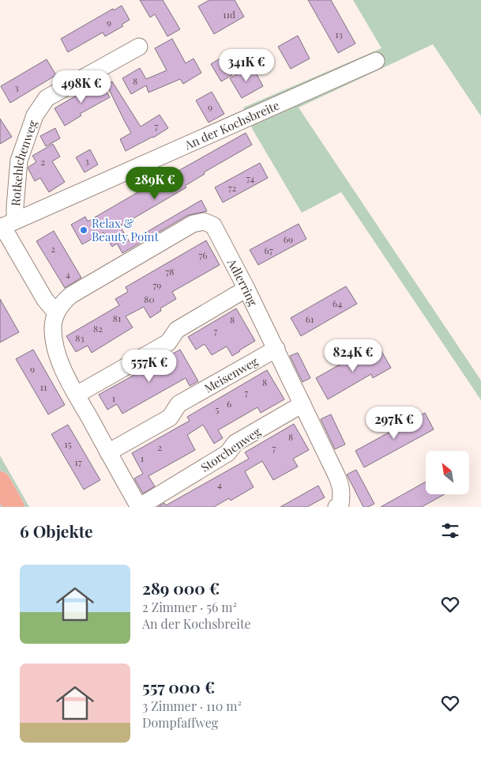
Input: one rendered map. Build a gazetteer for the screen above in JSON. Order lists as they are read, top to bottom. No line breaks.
{"streets":{"street":["An der Kochsbreite","Rotkehlchenweg","Adlerring","Meisenweg","Storchenweg"]},"crossings":[["An der Kochsbreite","Rotkehlchenweg"],["Adlerring","Meisenweg"],["Adlerring","Storchenweg"]],"places":["Relax & Beauty Point"],"house_numbers":["11d","9","13","8","3","9","7","3","2","74","72","69","2","67","76","78","4","79","80","64","81","61","8","82","7","83","9","8","11","7","1","6","5","8","15","2","7","1","17","4"],"north":"top left","page":{"price":["341K €","498K €","289K €","824K €","557K €","297K €"],"heading":"6 Objekte","list":[{"name":"289 000 €","note":"2 Zimmer · 56 m² · An der Kochsbreite"},{"name":"557 000 €","note":"3 Zimmer · 110 m² · Dompfaffweg"}]}}
